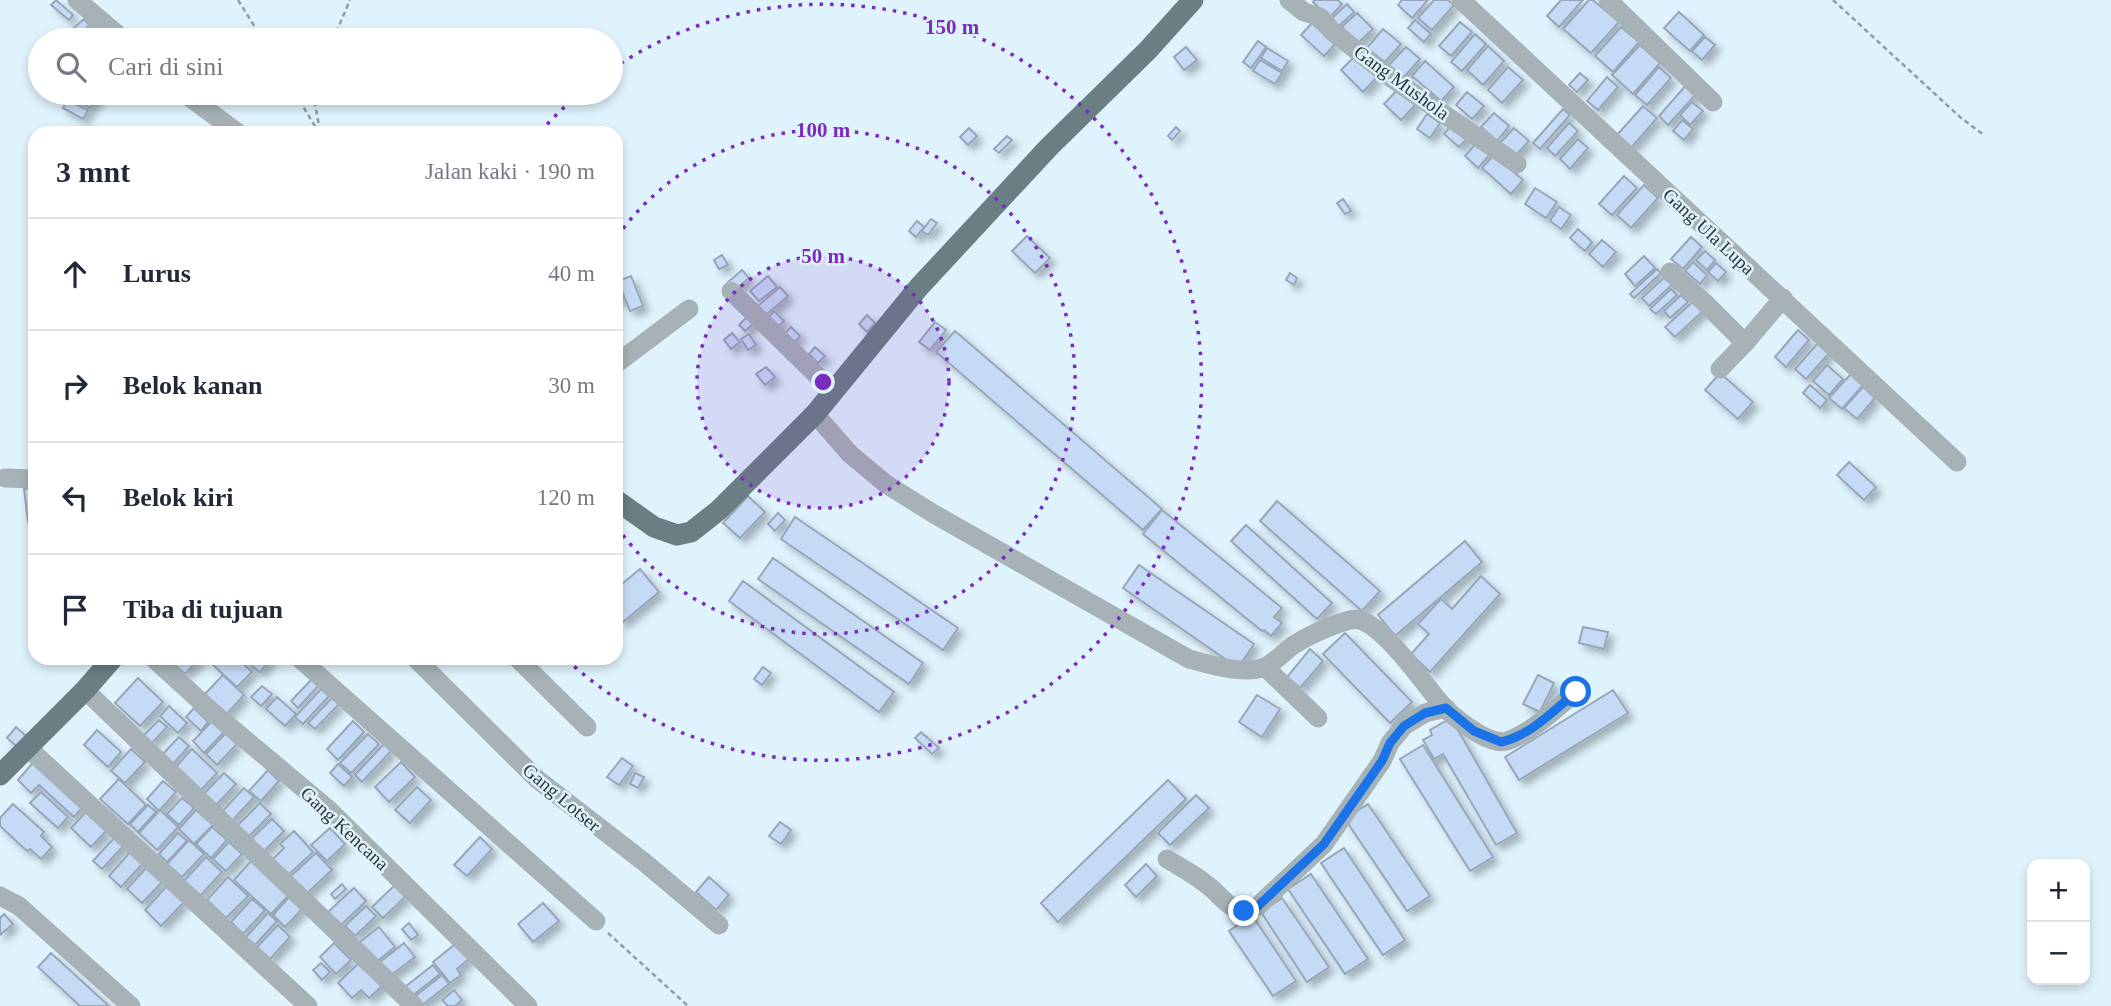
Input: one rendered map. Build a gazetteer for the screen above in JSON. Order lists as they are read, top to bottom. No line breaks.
{"streets":{"street":["Gang Mushola","Gang Ula Lupa","Gang Lotser","Gang Kencana"]},"page":{"search":"Cari di sini","heading":["3 mnt","Jalan kaki · 190 m"],"list":[["Lurus","40 m"],["Belok kanan","30 m"],["Belok kiri","120 m"],"Tiba di tujuan"],"map_buttons":["+","−"]},"rings":["150 m","100 m","50 m"]}
